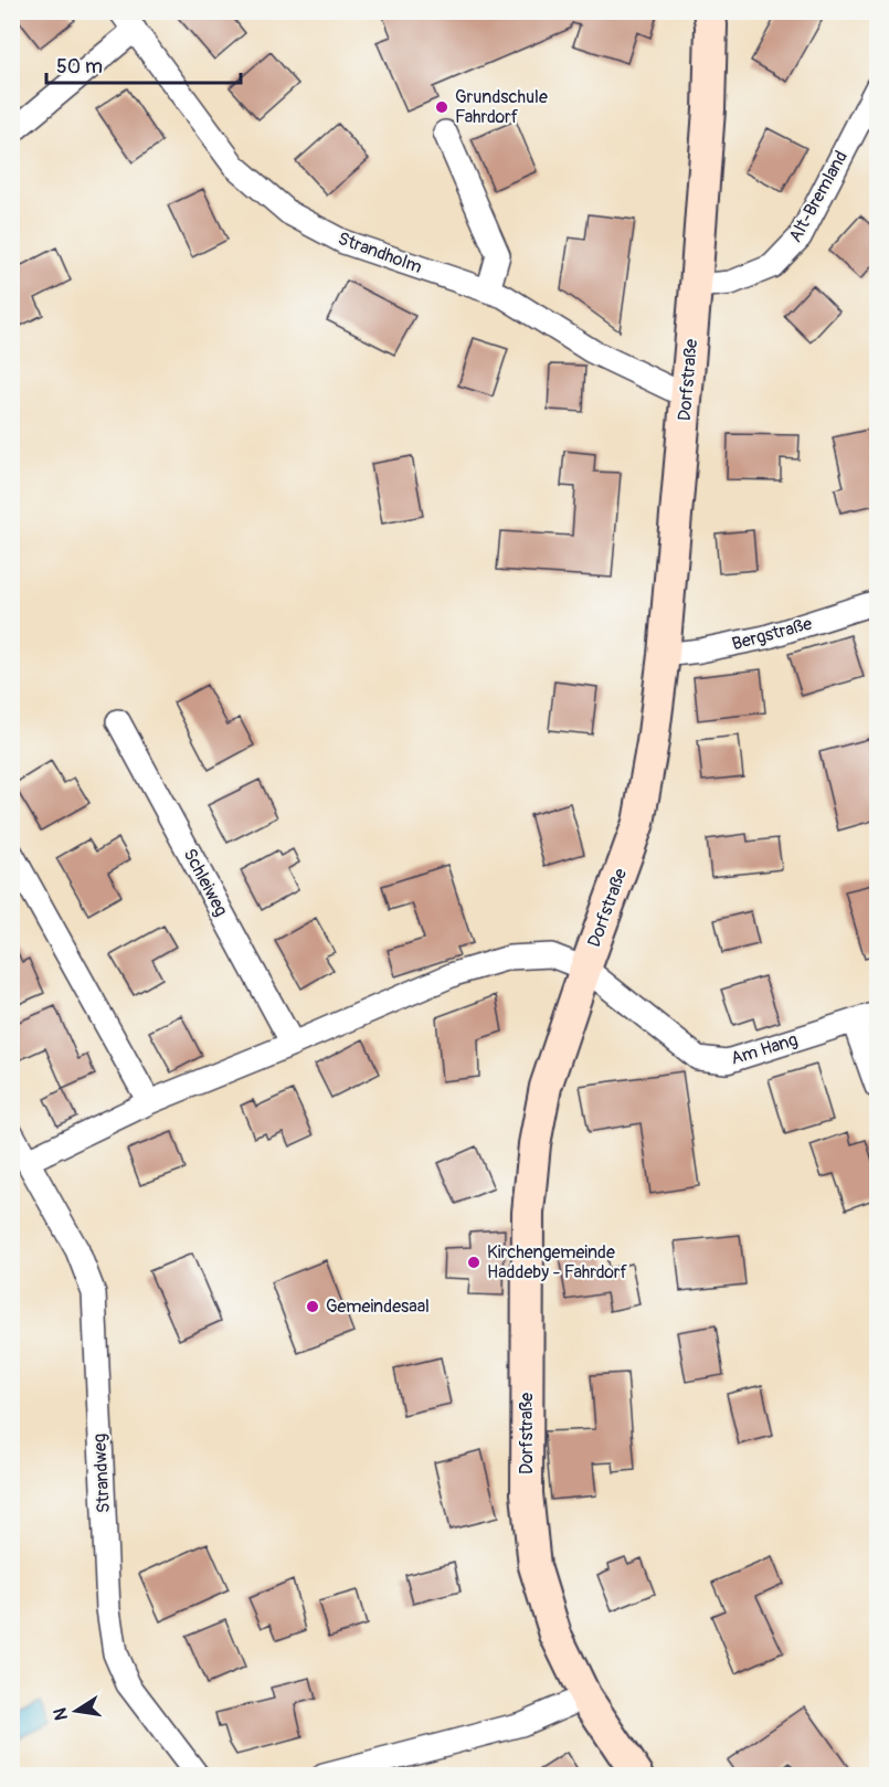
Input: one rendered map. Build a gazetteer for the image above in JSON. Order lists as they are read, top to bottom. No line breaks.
{"streets":{"street":["Alt-Bremland","Strandholm","Dorfstraße","Bergstraße","Schleiweg","Am Hang","Strandweg"]},"crossings":[["Alt-Bremland","Dorfstraße"],["Strandholm","Dorfstraße"],["Dorfstraße","Bergstraße"],["Dorfstraße","Am Hang"]],"places":["Grundschule Fahrdorf","Kirchengemeinde Haddeby - Fahrdorf","Gemeindesaal"],"scale_bar":"50 m","north":"left"}
